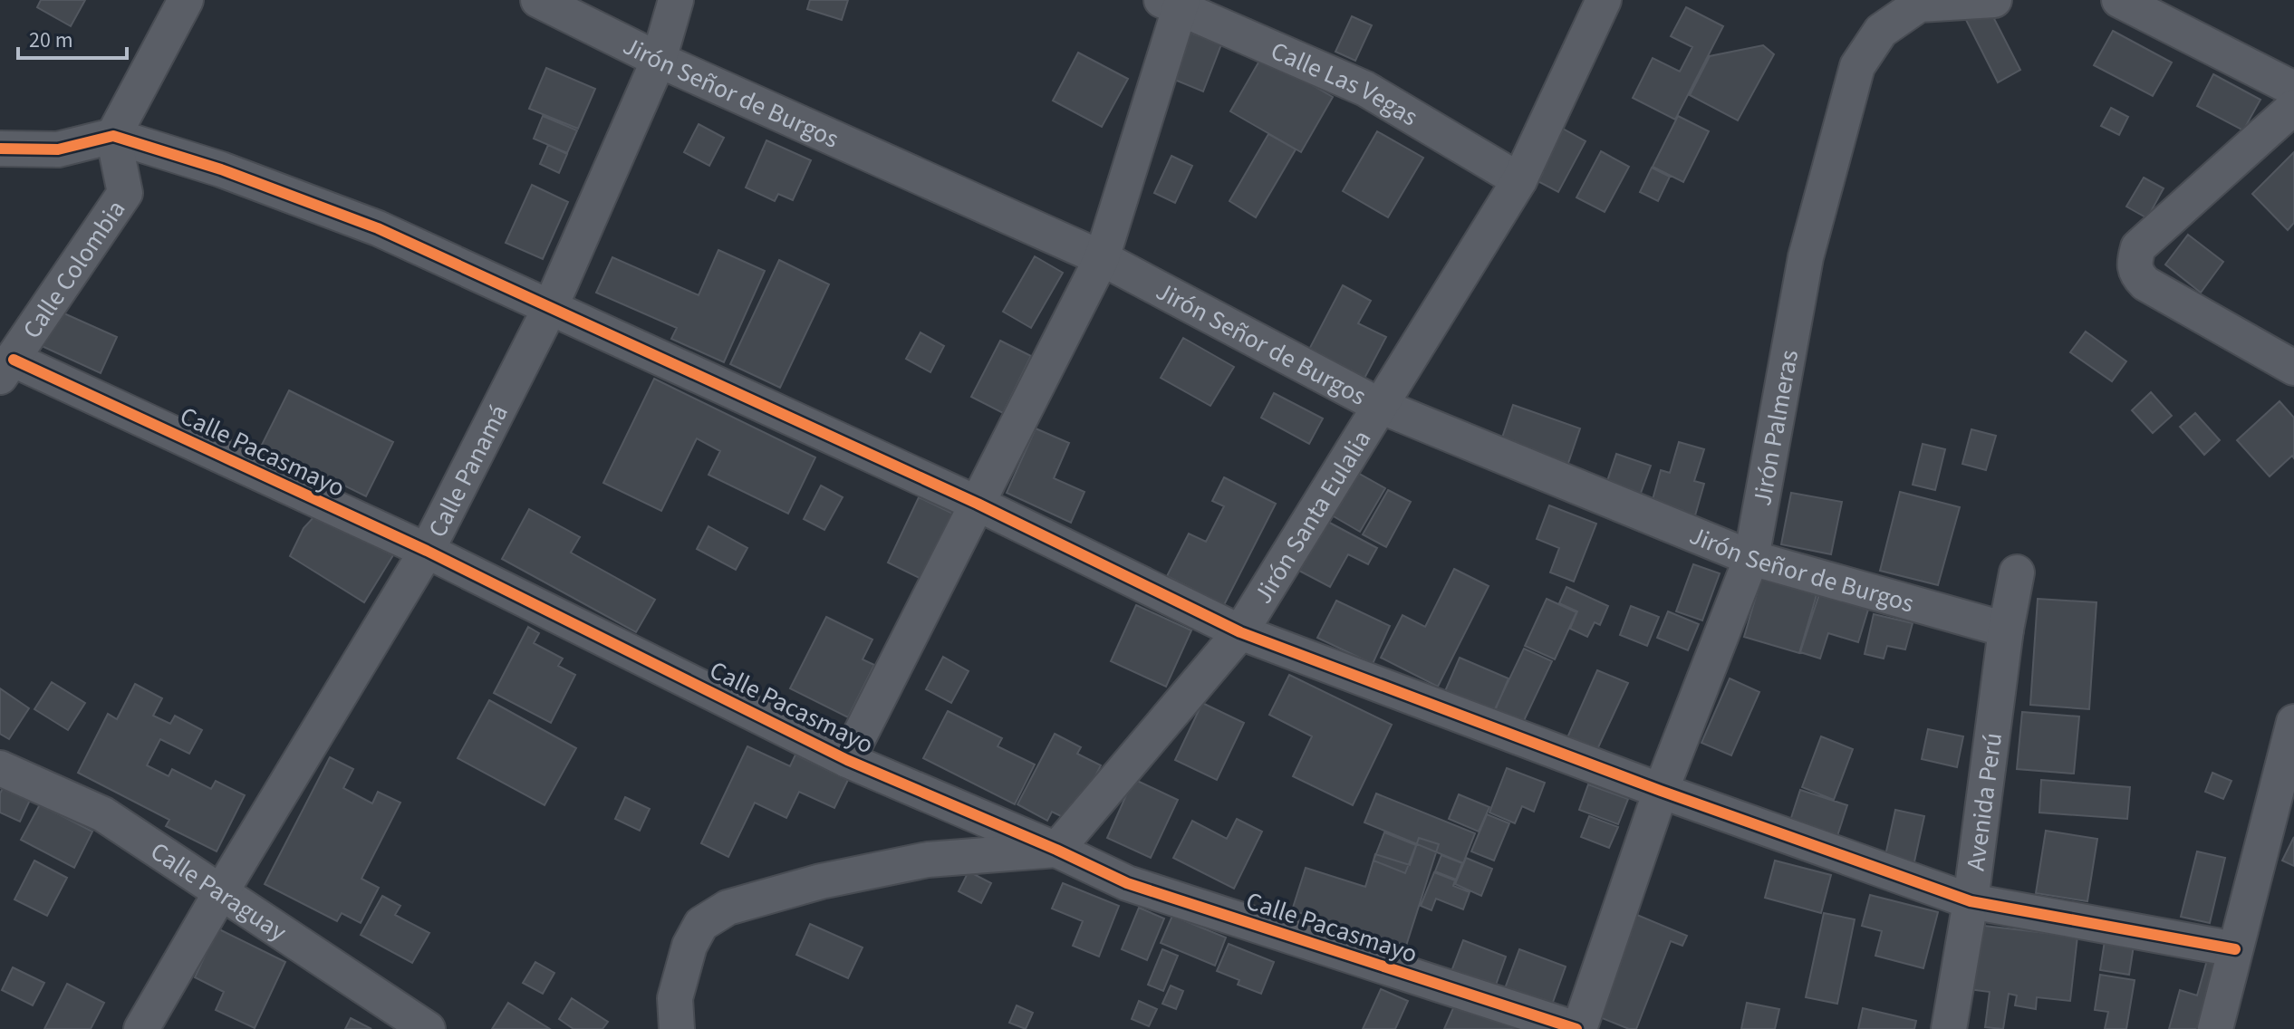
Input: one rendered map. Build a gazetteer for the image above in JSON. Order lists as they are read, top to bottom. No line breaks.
{"streets":{"street":["Calle Las Vegas","Jirón Señor de Burgos","Calle Colombia","Jirón Palmeras","Calle Pacasmayo","Calle Panamá","Jirón Santa Eulalia","Avenida Perú","Calle Paraguay"]},"crossings":[["Calle Las Vegas","Jirón Santa Eulalia"],["Jirón Señor de Burgos","Jirón Palmeras"],["Jirón Señor de Burgos","Calle Panamá"],["Jirón Señor de Burgos","Jirón Santa Eulalia"],["Jirón Señor de Burgos","Avenida Perú"],["Calle Colombia","Calle Pacasmayo"],["Jirón Palmeras","Calle Pacasmayo"],["Calle Pacasmayo","Calle Panamá"],["Calle Pacasmayo","Jirón Santa Eulalia"],["Calle Panamá","Calle Paraguay"]],"scale_bar":"20 m"}
